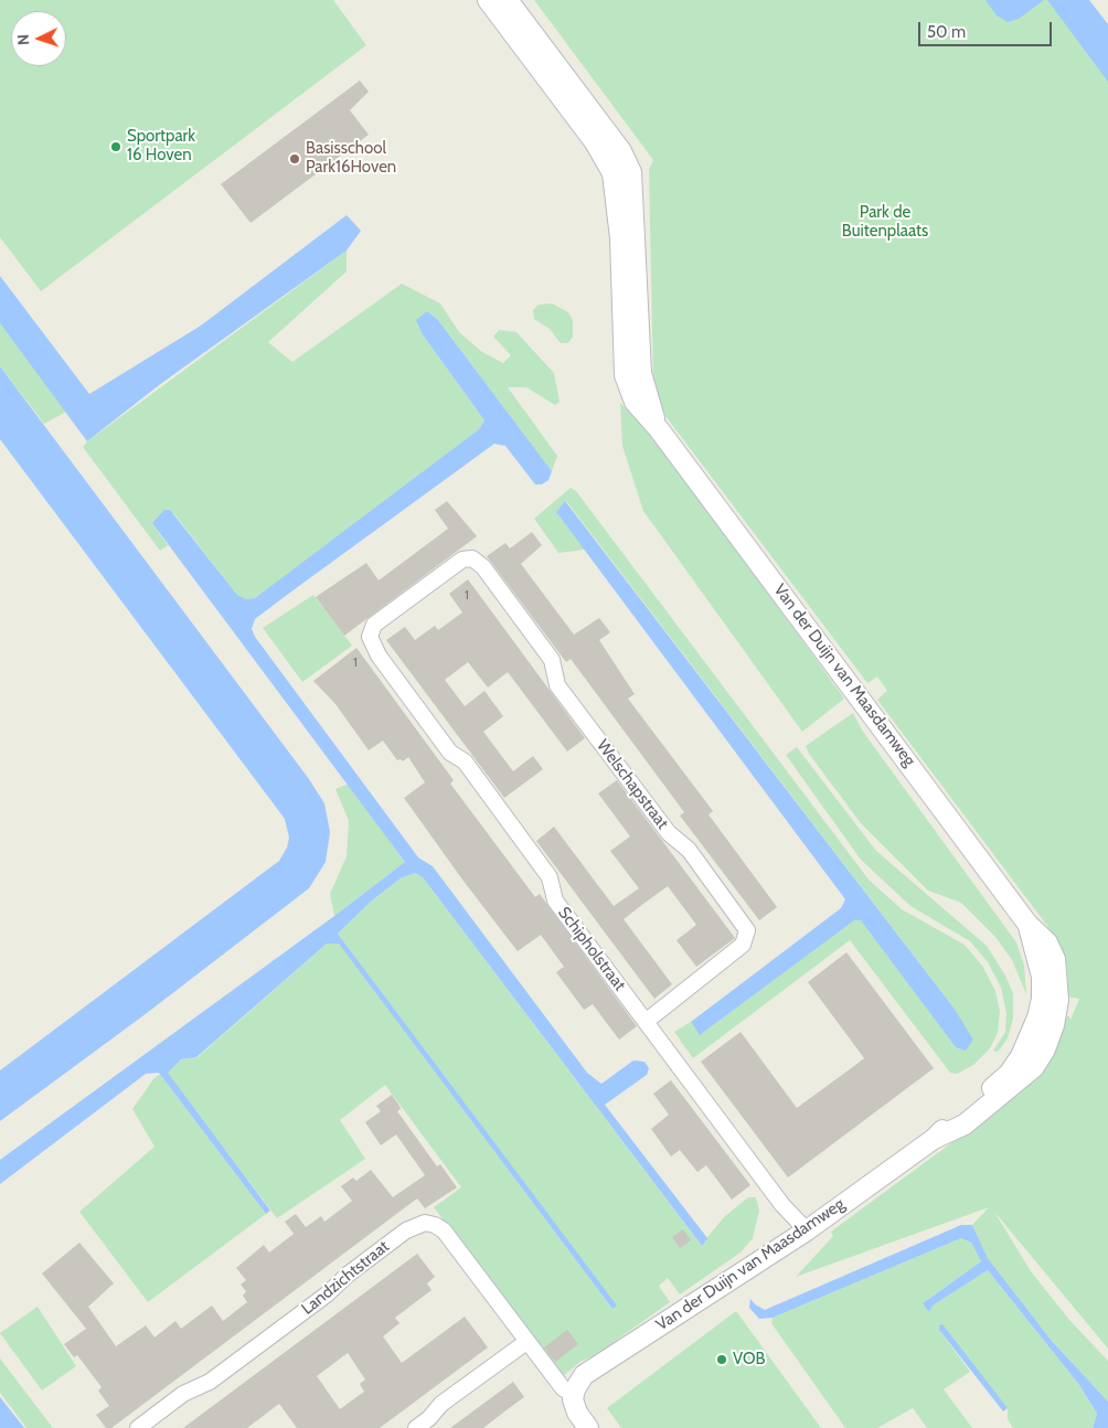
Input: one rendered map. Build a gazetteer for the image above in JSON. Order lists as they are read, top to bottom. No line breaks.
{"streets":{"street":["Van der Duijn van Maasdamweg","Welschapstraat","Schipholstraat","Landzichtstraat"]},"crossings":[["Van der Duijn van Maasdamweg","Schipholstraat"],["Van der Duijn van Maasdamweg","Landzichtstraat"],["Welschapstraat","Schipholstraat"]],"parks":["Park de Buitenplaats"],"places":["Sportpark 16 Hoven","Basisschool Park16Hoven","VOB"],"house_numbers":["1","1"],"scale_bar":"50 m","north":"left"}
